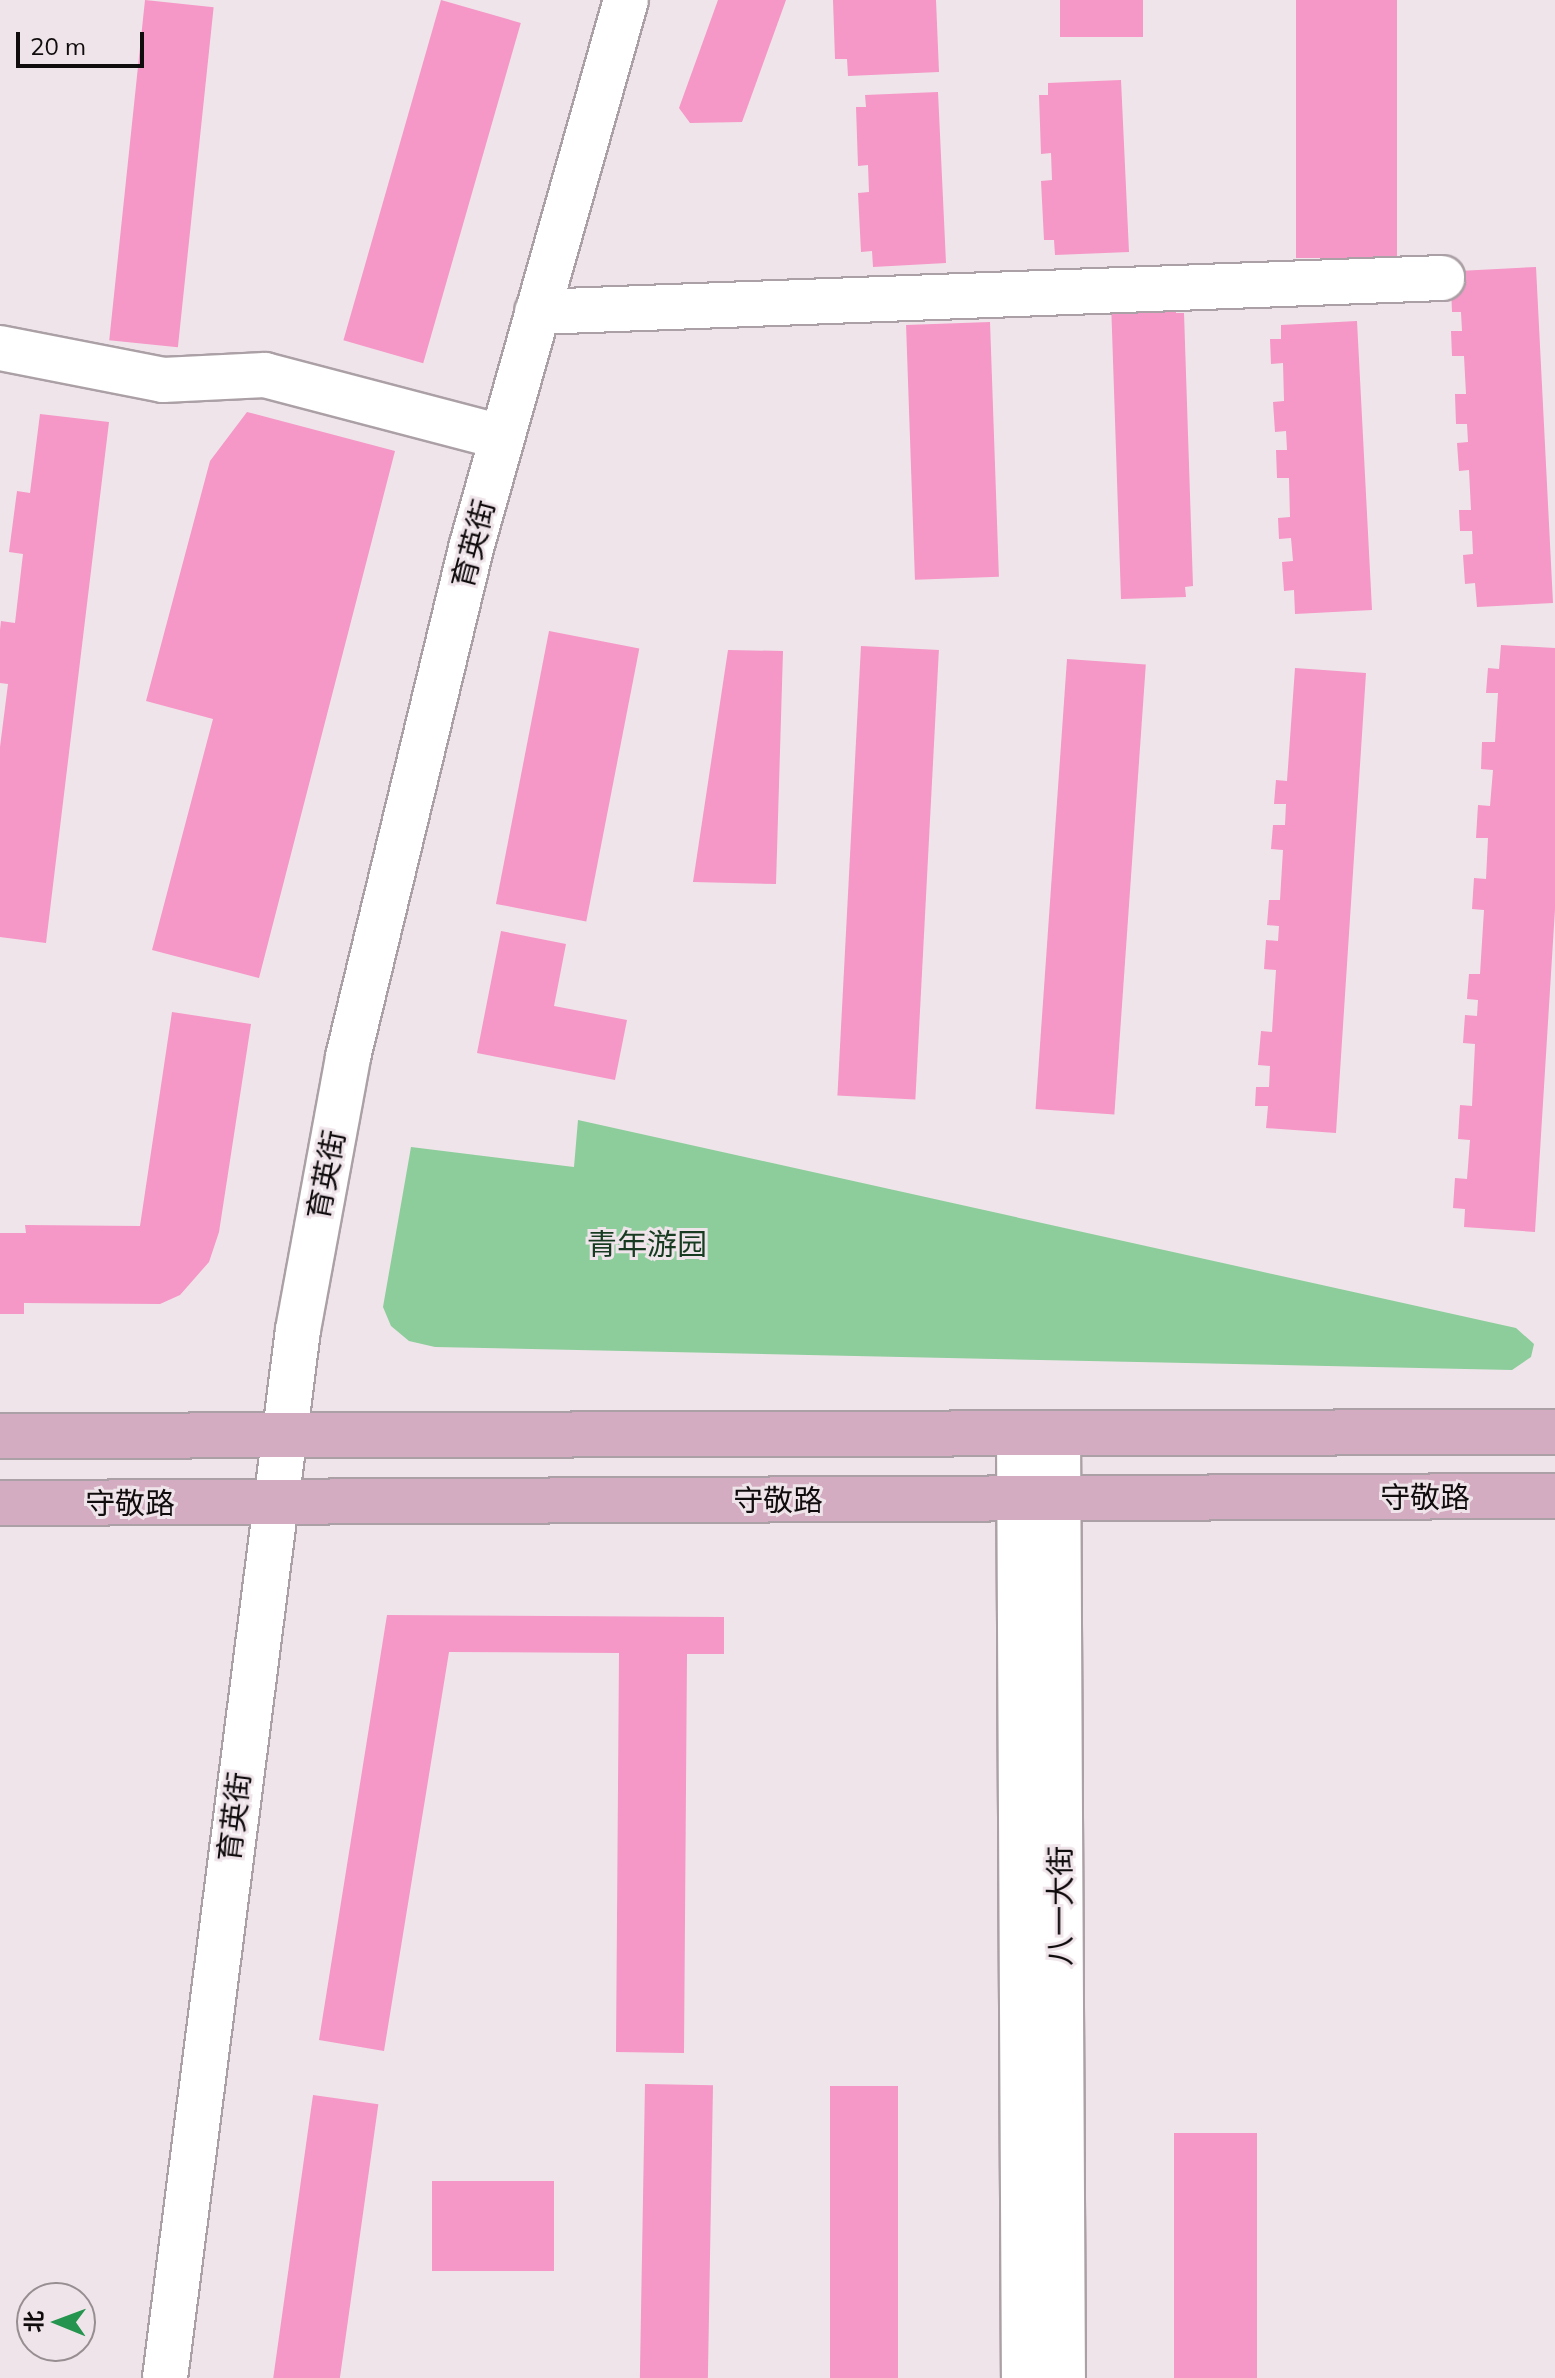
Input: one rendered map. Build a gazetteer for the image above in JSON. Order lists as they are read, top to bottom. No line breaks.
{"streets":{"main road":["守敬路"],"street":["育英街","八一大街"]},"crossings":[["育英街","守敬路"],["守敬路","八一大街"]],"parks":["青年游园"],"scale_bar":"20 m","north":"left"}
